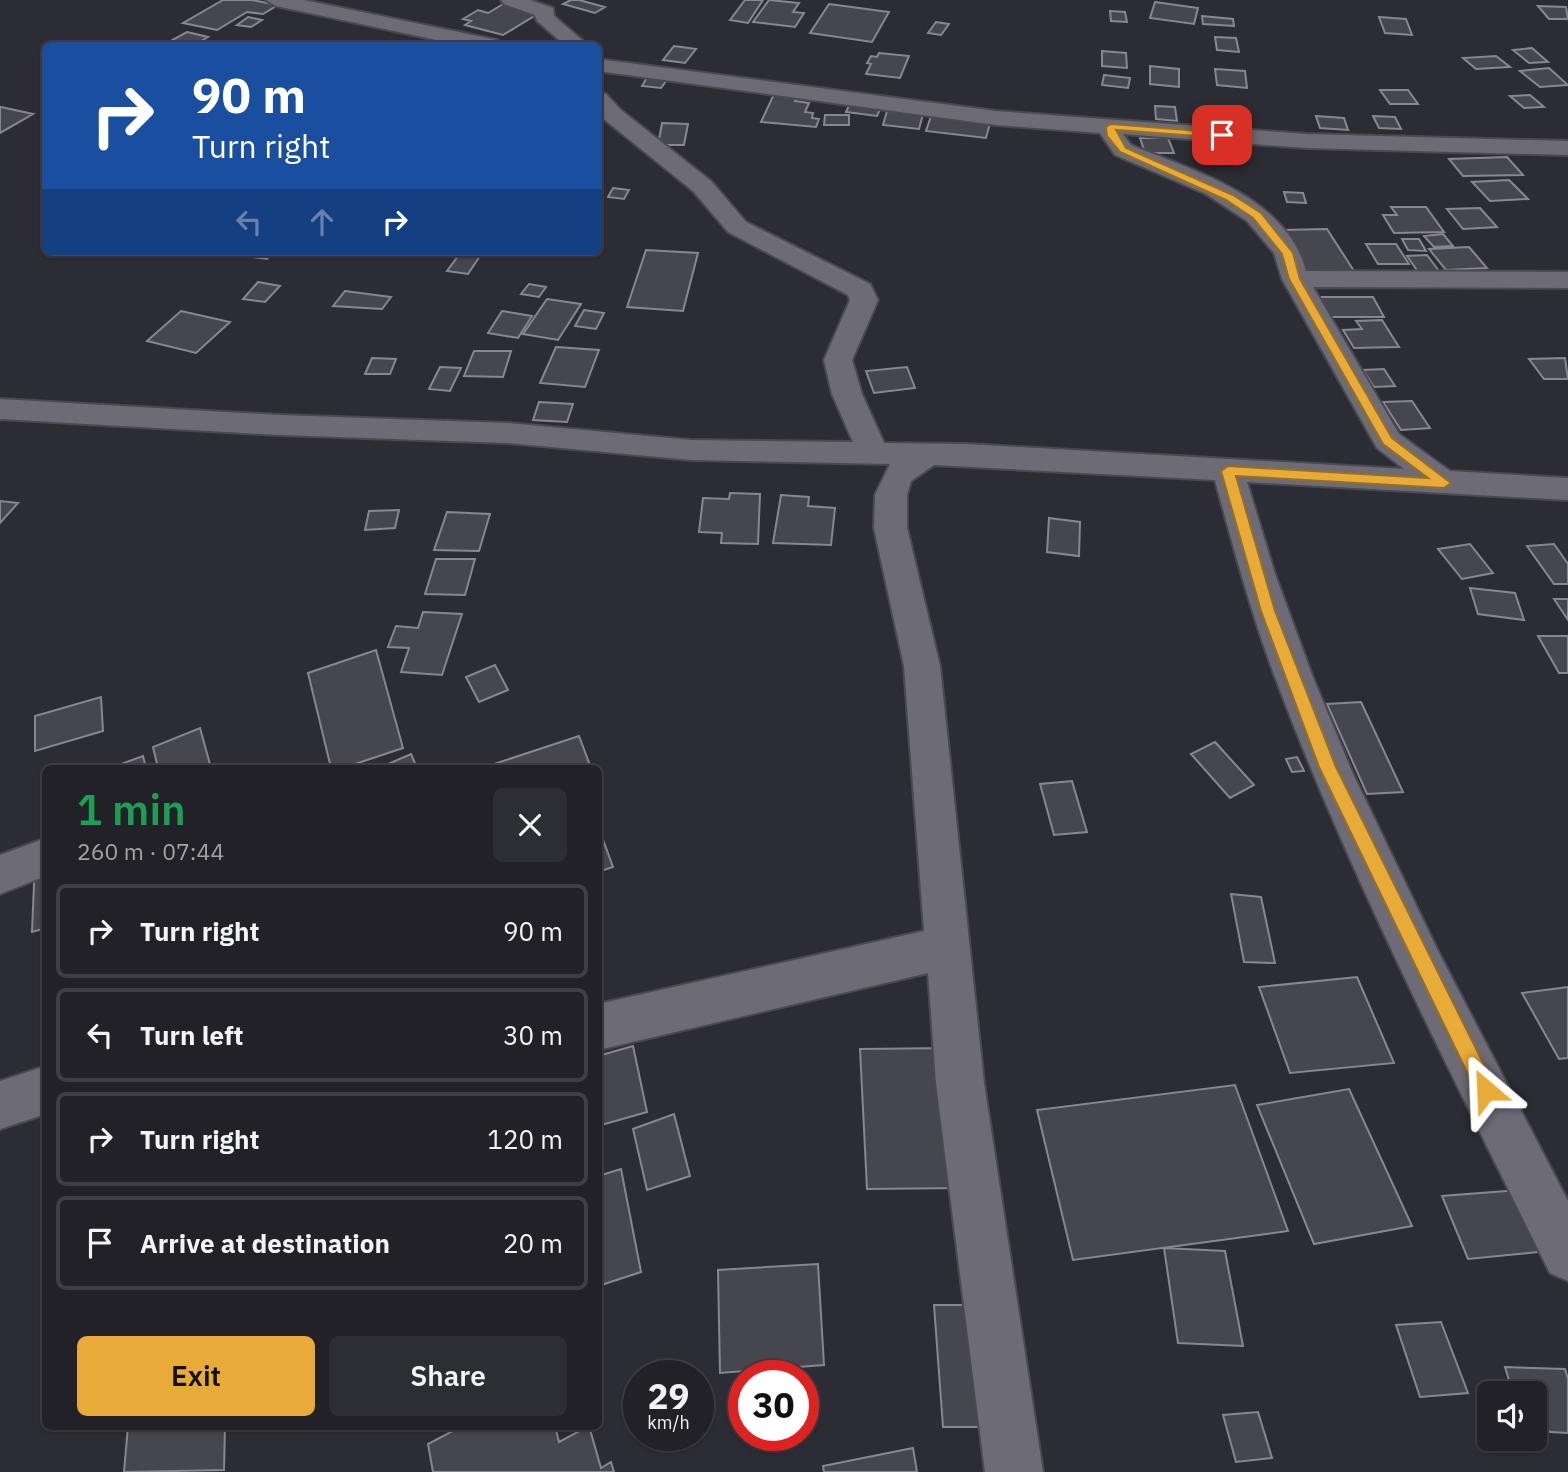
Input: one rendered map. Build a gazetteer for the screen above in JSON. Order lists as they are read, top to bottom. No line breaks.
{"page":{"turn":["90 m","Turn right"],"heading":["1 min","260 m · 07:44"],"list":[{"name":"Turn right","value":"90 m"},{"name":"Turn left","value":"30 m"},{"name":"Turn right","value":"120 m"},{"name":"Arrive at destination","value":"20 m"}],"buttons":["Exit","Share"],"speed":"29 km/h","limit":"30"}}
